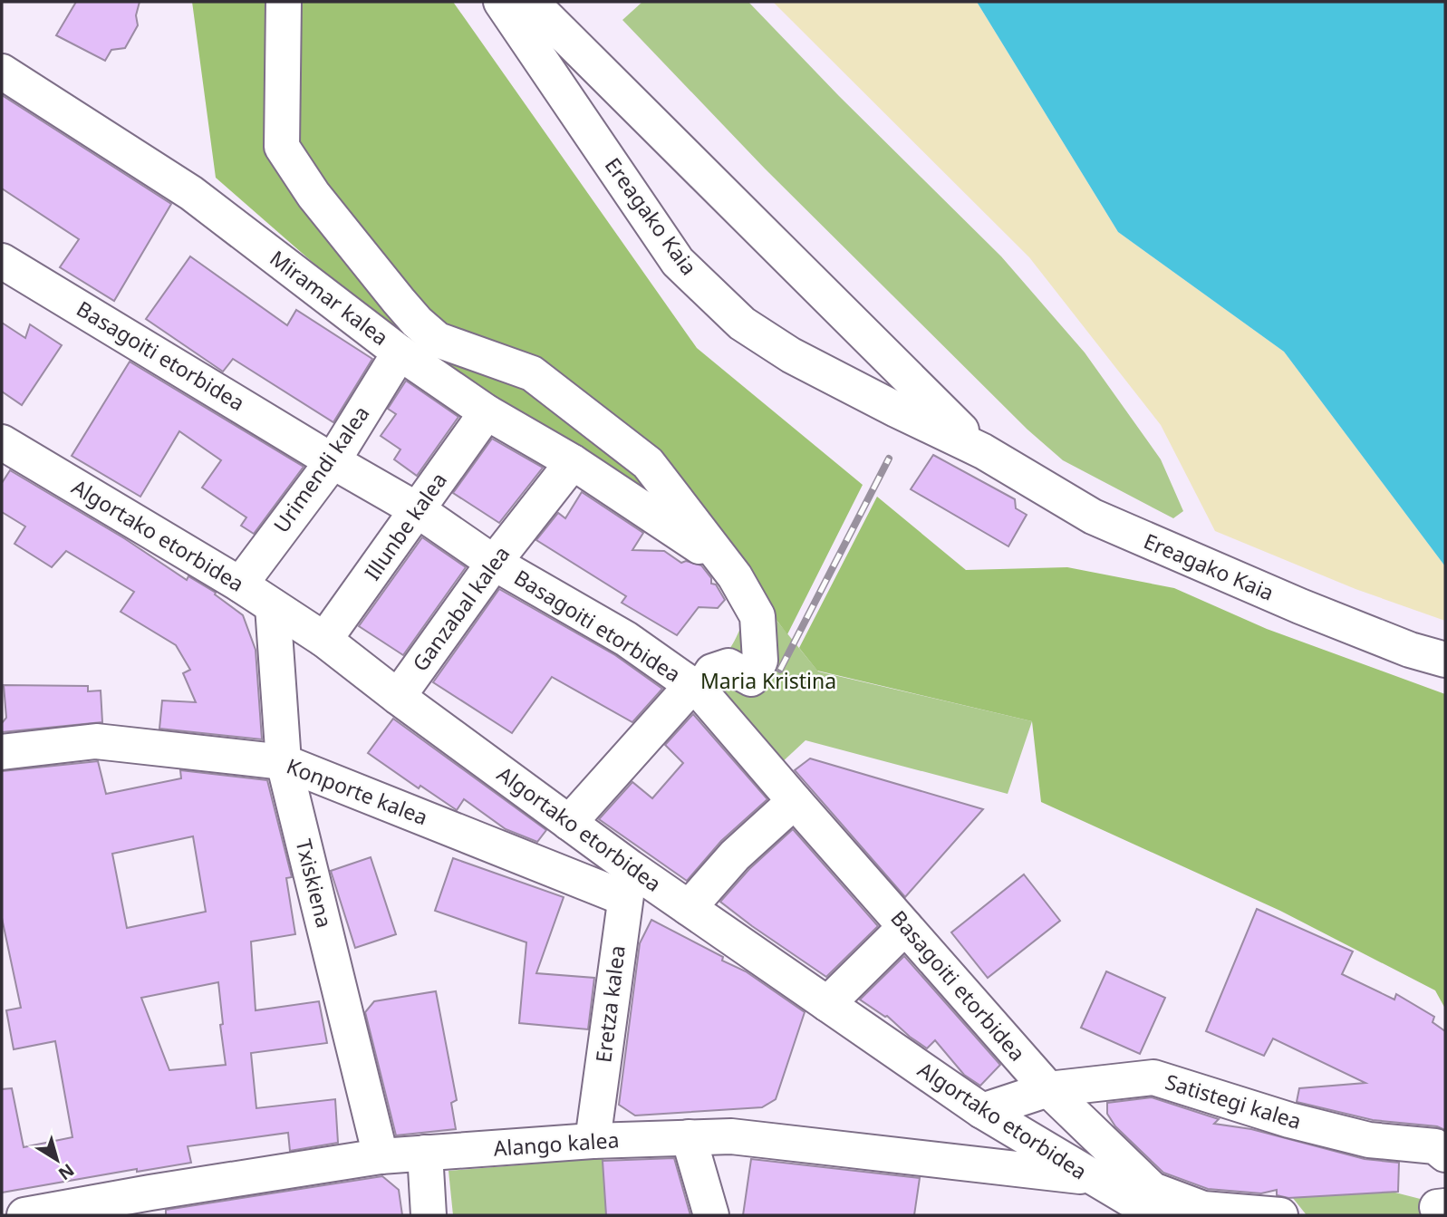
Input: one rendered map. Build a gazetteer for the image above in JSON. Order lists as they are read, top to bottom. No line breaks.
{"streets":{"street":["Ereagako Kaia","Miramar kalea","Basagoiti etorbidea","Urimendi kalea","Illunbe kalea","Algortako etorbidea","Ganzabal kalea","Konporte kalea","Txiskiena","Eretza kalea","Satistegi kalea","Alango kalea"]},"crossings":[["Miramar kalea","Urimendi kalea"],["Miramar kalea","Illunbe kalea"],["Miramar kalea","Ganzabal kalea"],["Basagoiti etorbidea","Urimendi kalea"],["Basagoiti etorbidea","Illunbe kalea"],["Basagoiti etorbidea","Ganzabal kalea"],["Basagoiti etorbidea","Satistegi kalea"],["Urimendi kalea","Algortako etorbidea"],["Illunbe kalea","Algortako etorbidea"],["Algortako etorbidea","Ganzabal kalea"],["Algortako etorbidea","Konporte kalea"],["Algortako etorbidea","Txiskiena"],["Algortako etorbidea","Eretza kalea"],["Algortako etorbidea","Satistegi kalea"],["Algortako etorbidea","Alango kalea"],["Konporte kalea","Txiskiena"],["Konporte kalea","Eretza kalea"],["Txiskiena","Alango kalea"],["Eretza kalea","Alango kalea"]],"parks":["Maria Kristina"],"north":"bottom right"}
